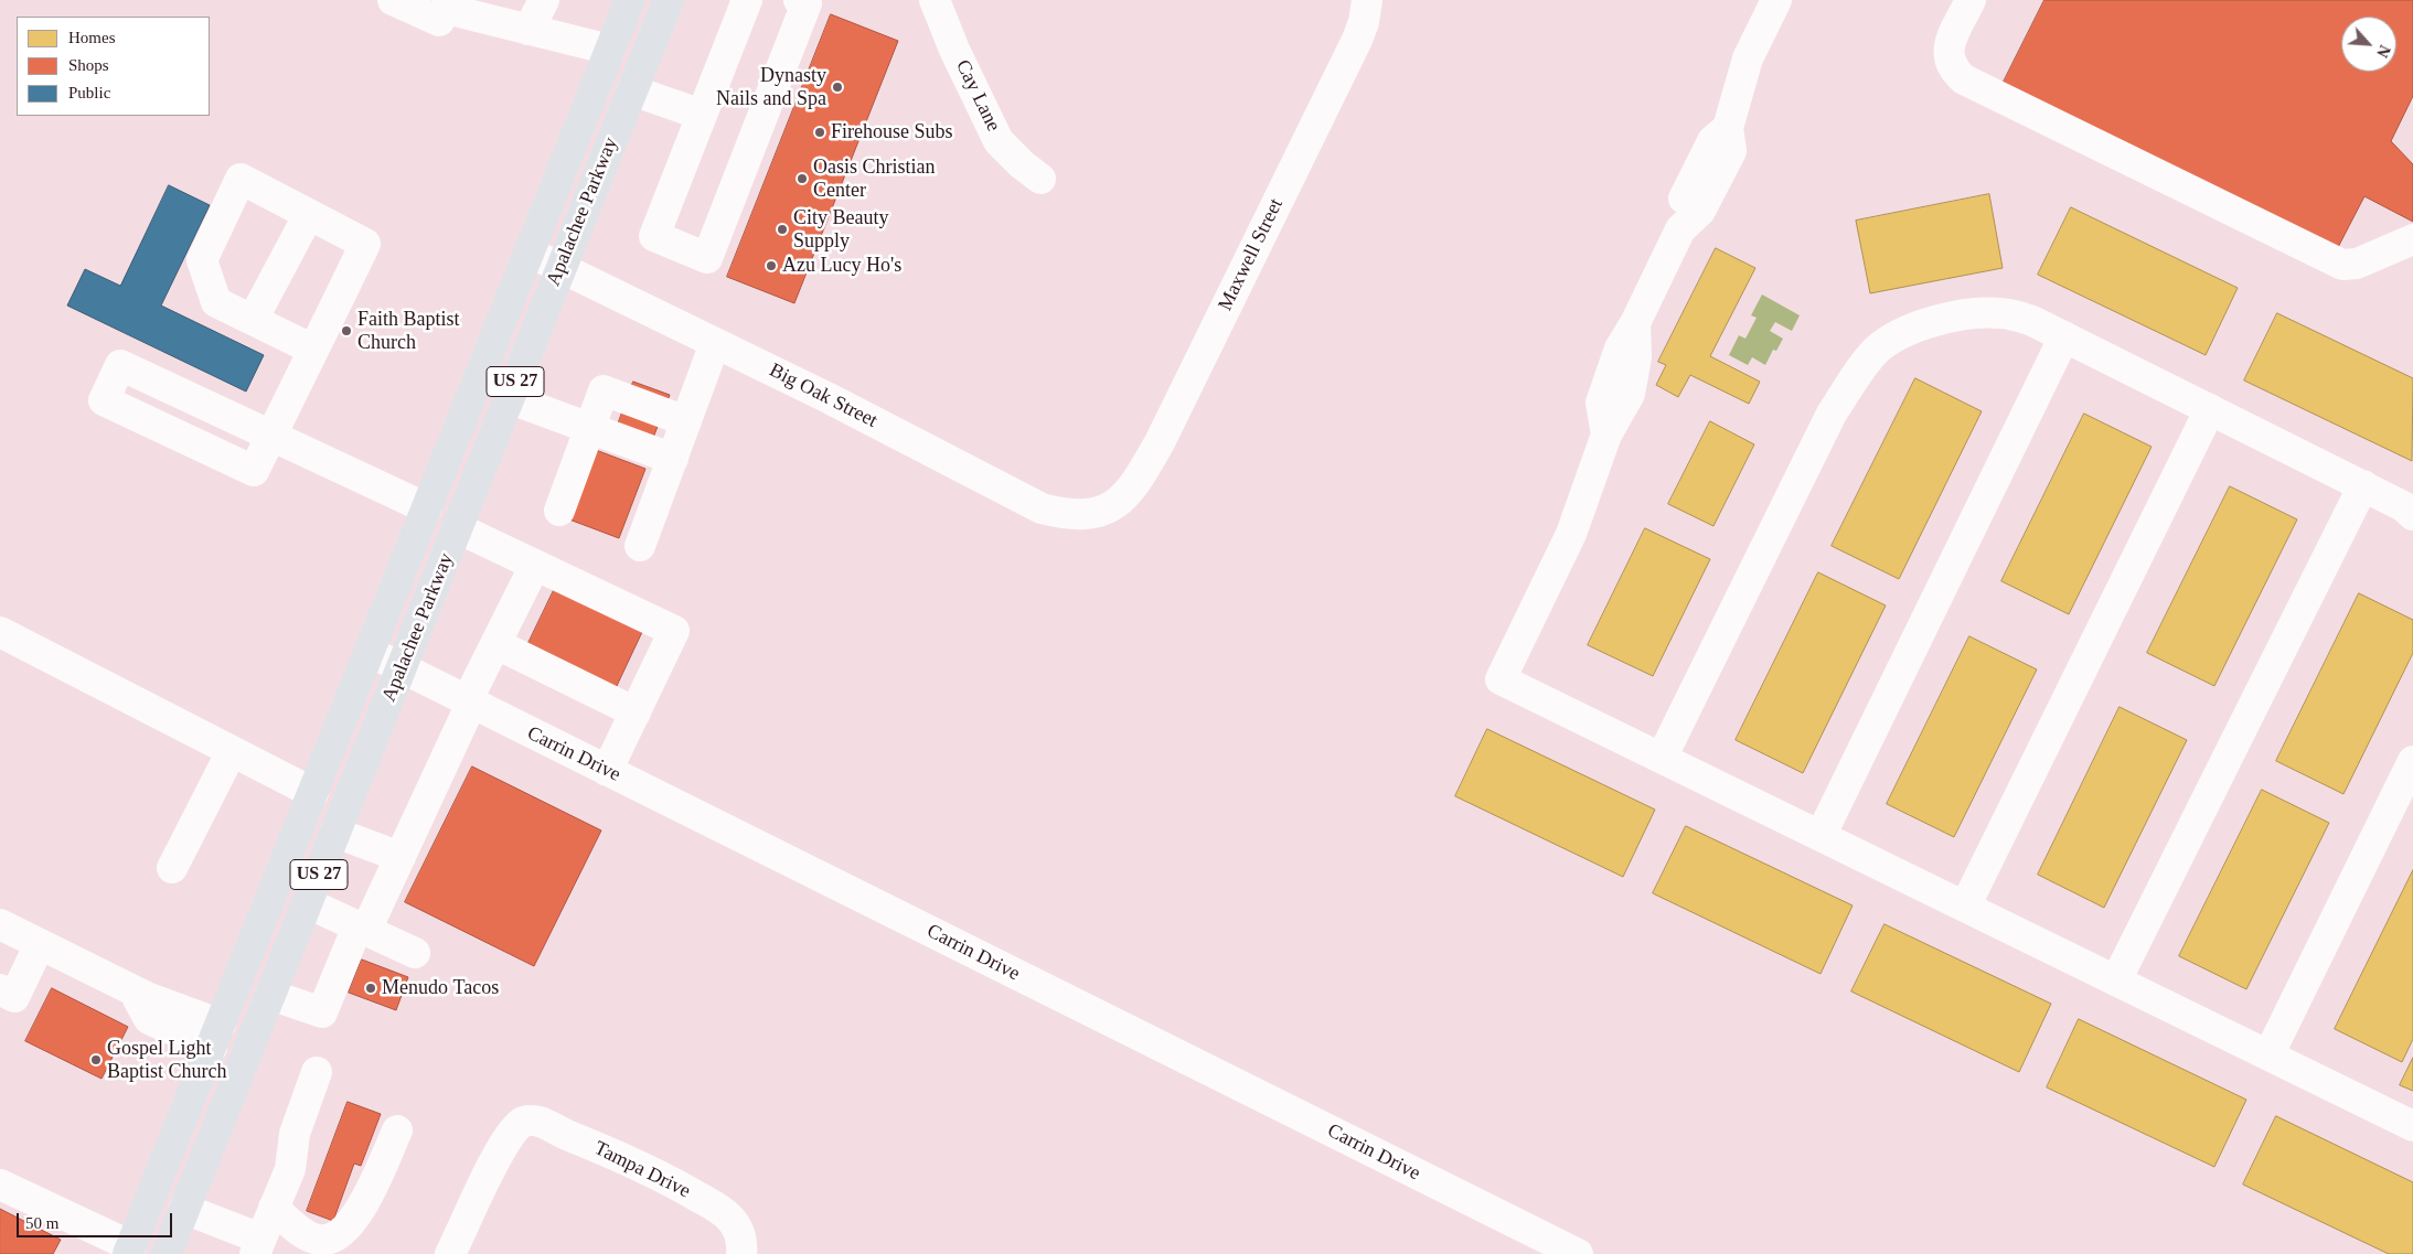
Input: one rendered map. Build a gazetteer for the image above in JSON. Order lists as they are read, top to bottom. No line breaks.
{"streets":{"main road":["Apalachee Parkway","US 27"],"street":["Cay Lane","Maxwell Street","Big Oak Street","Carrin Drive","Tampa Drive"]},"crossings":[["Apalachee Parkway","Big Oak Street"],["Apalachee Parkway","Carrin Drive"],["Maxwell Street","Big Oak Street"]],"places":["Dynasty Nails and Spa","Firehouse Subs","Oasis Christian Center","City Beauty Supply","Azu Lucy Ho's","Faith Baptist Church","Menudo Tacos","Gospel Light Baptist Church"],"legend":["Homes","Shops","Public"],"scale_bar":"50 m","north":"bottom right"}
